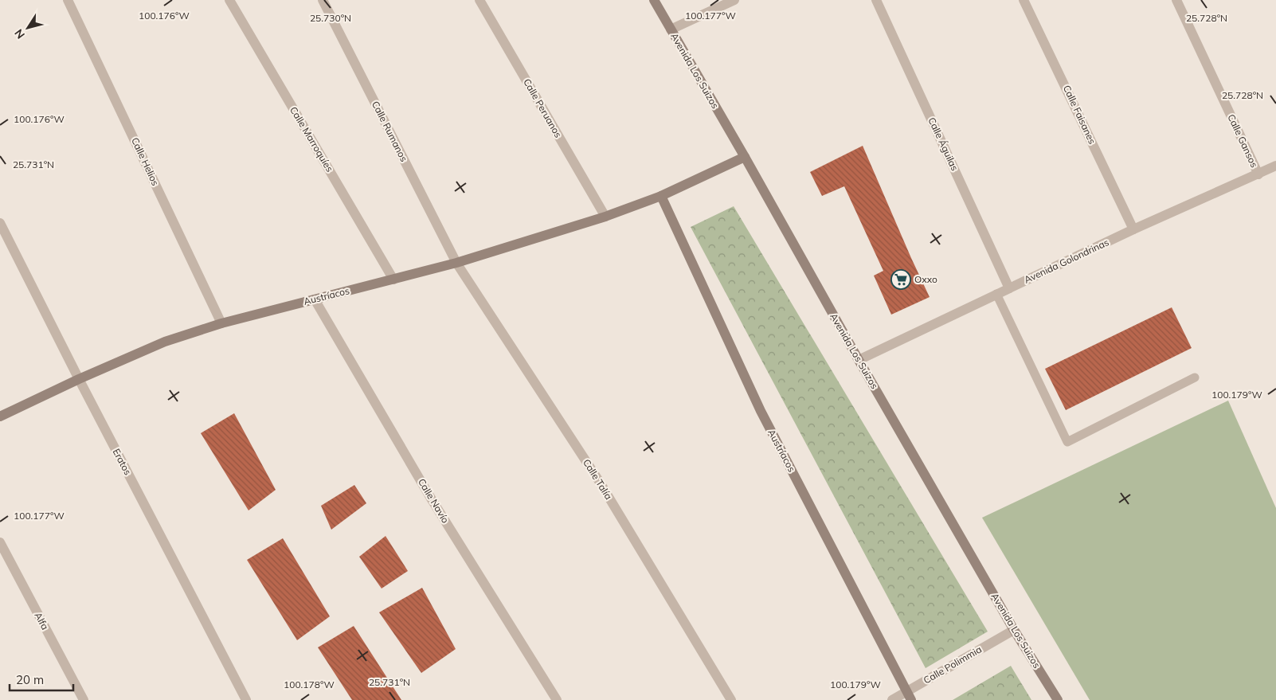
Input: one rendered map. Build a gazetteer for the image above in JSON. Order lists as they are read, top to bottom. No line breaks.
{"streets":{"street":["Avenida Los Suizos","Calle Peruanos","Calle Faisanes","Calle Rumanos","Calle Marroquíes","Calle Gansos","Calle Águilas","Calle Helios","Avenida Golondrinas","Austríacos","Eratos","Calle Talía","Calle Navío","Alfa","Calle Polimmia"]},"crossings":[["Avenida Los Suizos","Avenida Golondrinas"],["Avenida Los Suizos","Austríacos"],["Avenida Los Suizos","Calle Polimmia"],["Calle Peruanos","Austríacos"],["Calle Faisanes","Avenida Golondrinas"],["Calle Rumanos","Austríacos"],["Calle Rumanos","Calle Talía"],["Calle Marroquíes","Austríacos"],["Calle Gansos","Avenida Golondrinas"],["Calle Águilas","Avenida Golondrinas"],["Calle Helios","Austríacos"],["Austríacos","Eratos"],["Austríacos","Calle Talía"],["Austríacos","Calle Navío"],["Austríacos","Calle Polimmia"]],"places":{"supermarket":["Oxxo"]},"scale_bar":"20 m","north":"bottom left","coordinates":["100.177°W","100.176°W","25.728°N","25.730°N","25.731°N","100.179°W","100.178°W"]}
